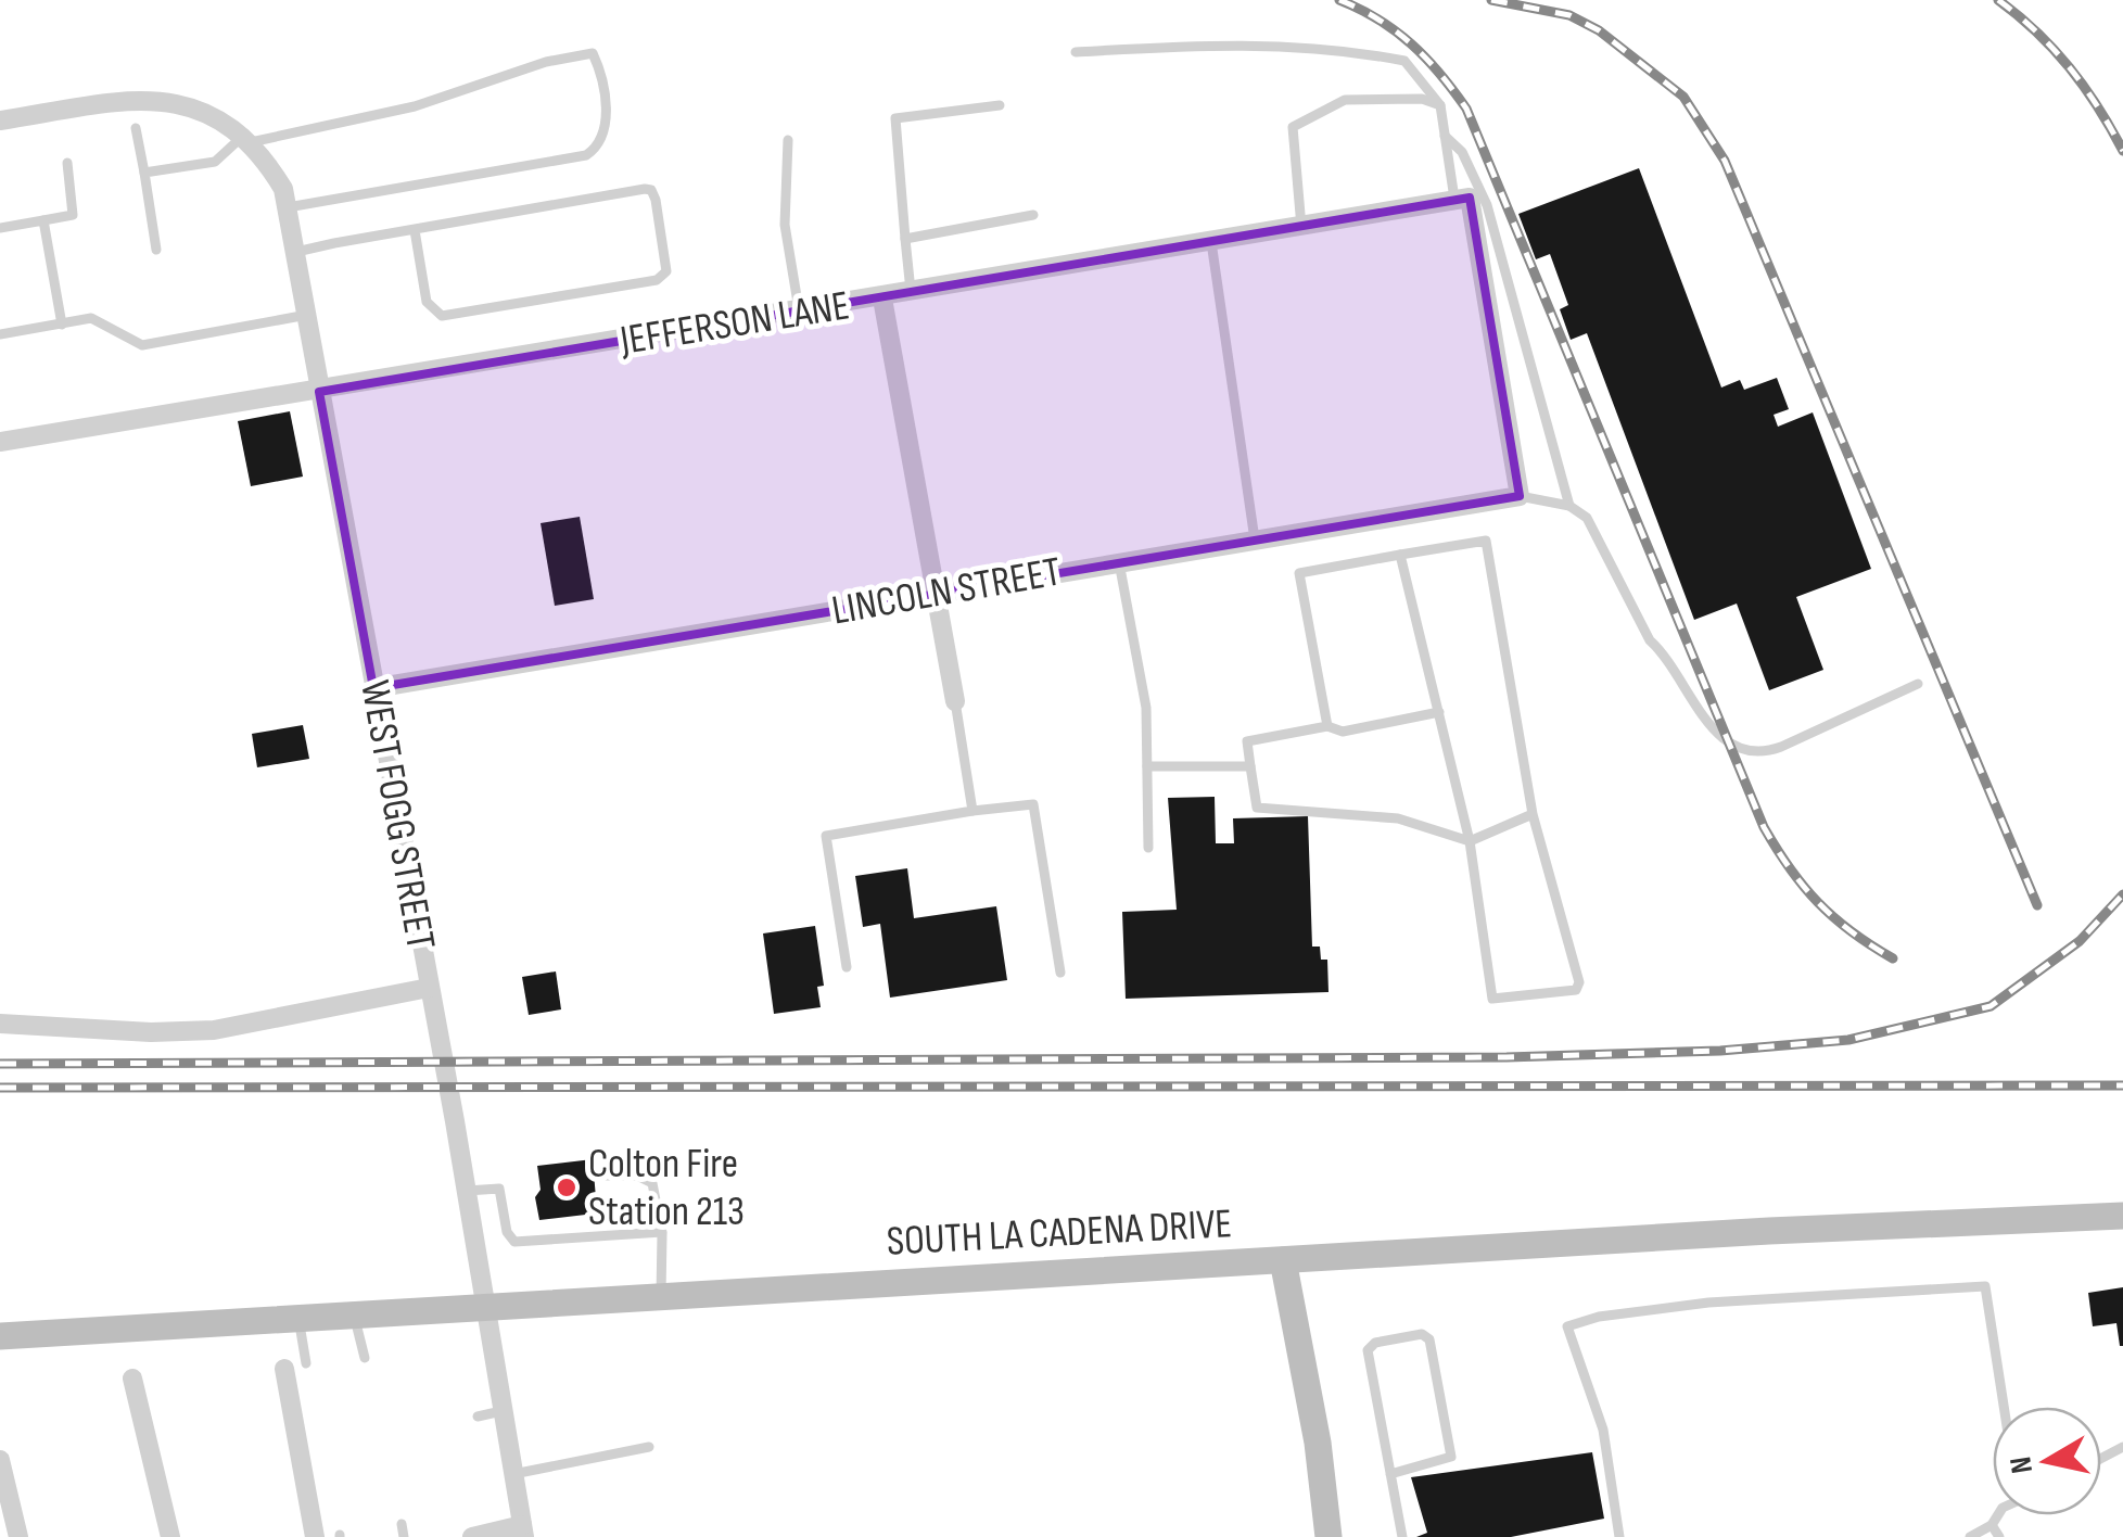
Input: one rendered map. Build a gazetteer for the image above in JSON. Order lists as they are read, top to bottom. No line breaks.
{"streets":{"main road":["SOUTH LA CADENA DRIVE"],"street":["JEFFERSON LANE","LINCOLN STREET","WEST FOGG STREET"]},"crossings":[["JEFFERSON LANE","WEST FOGG STREET"],["LINCOLN STREET","WEST FOGG STREET"],["WEST FOGG STREET","SOUTH LA CADENA DRIVE"]],"places":["Colton Fire Station 213"],"north":"left"}
